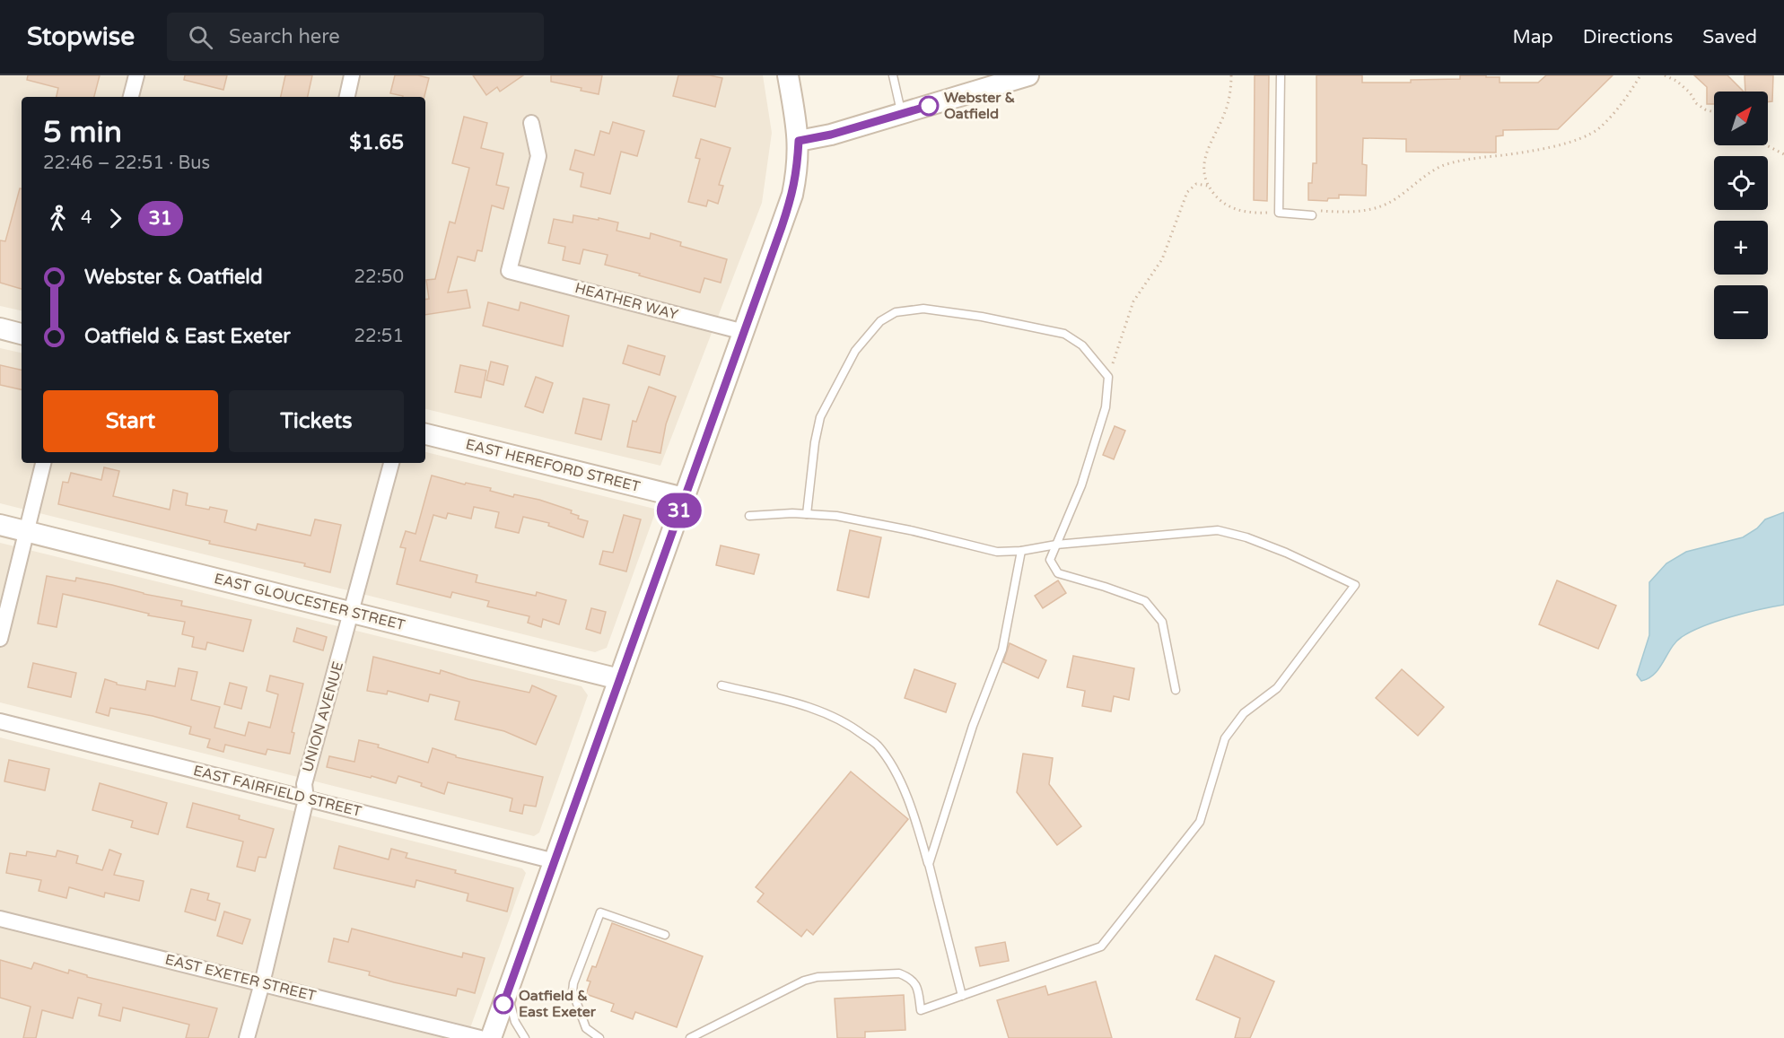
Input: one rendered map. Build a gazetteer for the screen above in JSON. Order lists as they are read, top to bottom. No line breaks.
{"streets":{"street":["HEATHER WAY","EAST HEREFORD STREET","EAST GLOUCESTER STREET","UNION AVENUE","EAST FAIRFIELD STREET","EAST EXETER STREET"]},"crossings":[["EAST GLOUCESTER STREET","UNION AVENUE"],["UNION AVENUE","EAST FAIRFIELD STREET"],["UNION AVENUE","EAST EXETER STREET"]],"places":["Webster & Oatfield","Oatfield & East Exeter"],"lines":["bus line 31"],"north":"top right","page":{"header":"Stopwise","search":"Search here","nav":["Map","Directions","Saved"],"on_map":"31","map_buttons":["+","−"],"heading":["5 min","22:46 – 22:51 · Bus","$1.65"],"legs":["4","31"],"list":[{"name":"Webster & Oatfield","value":"22:50"},{"name":"Oatfield & East Exeter","value":"22:51"}],"buttons":["Start","Tickets"]}}
